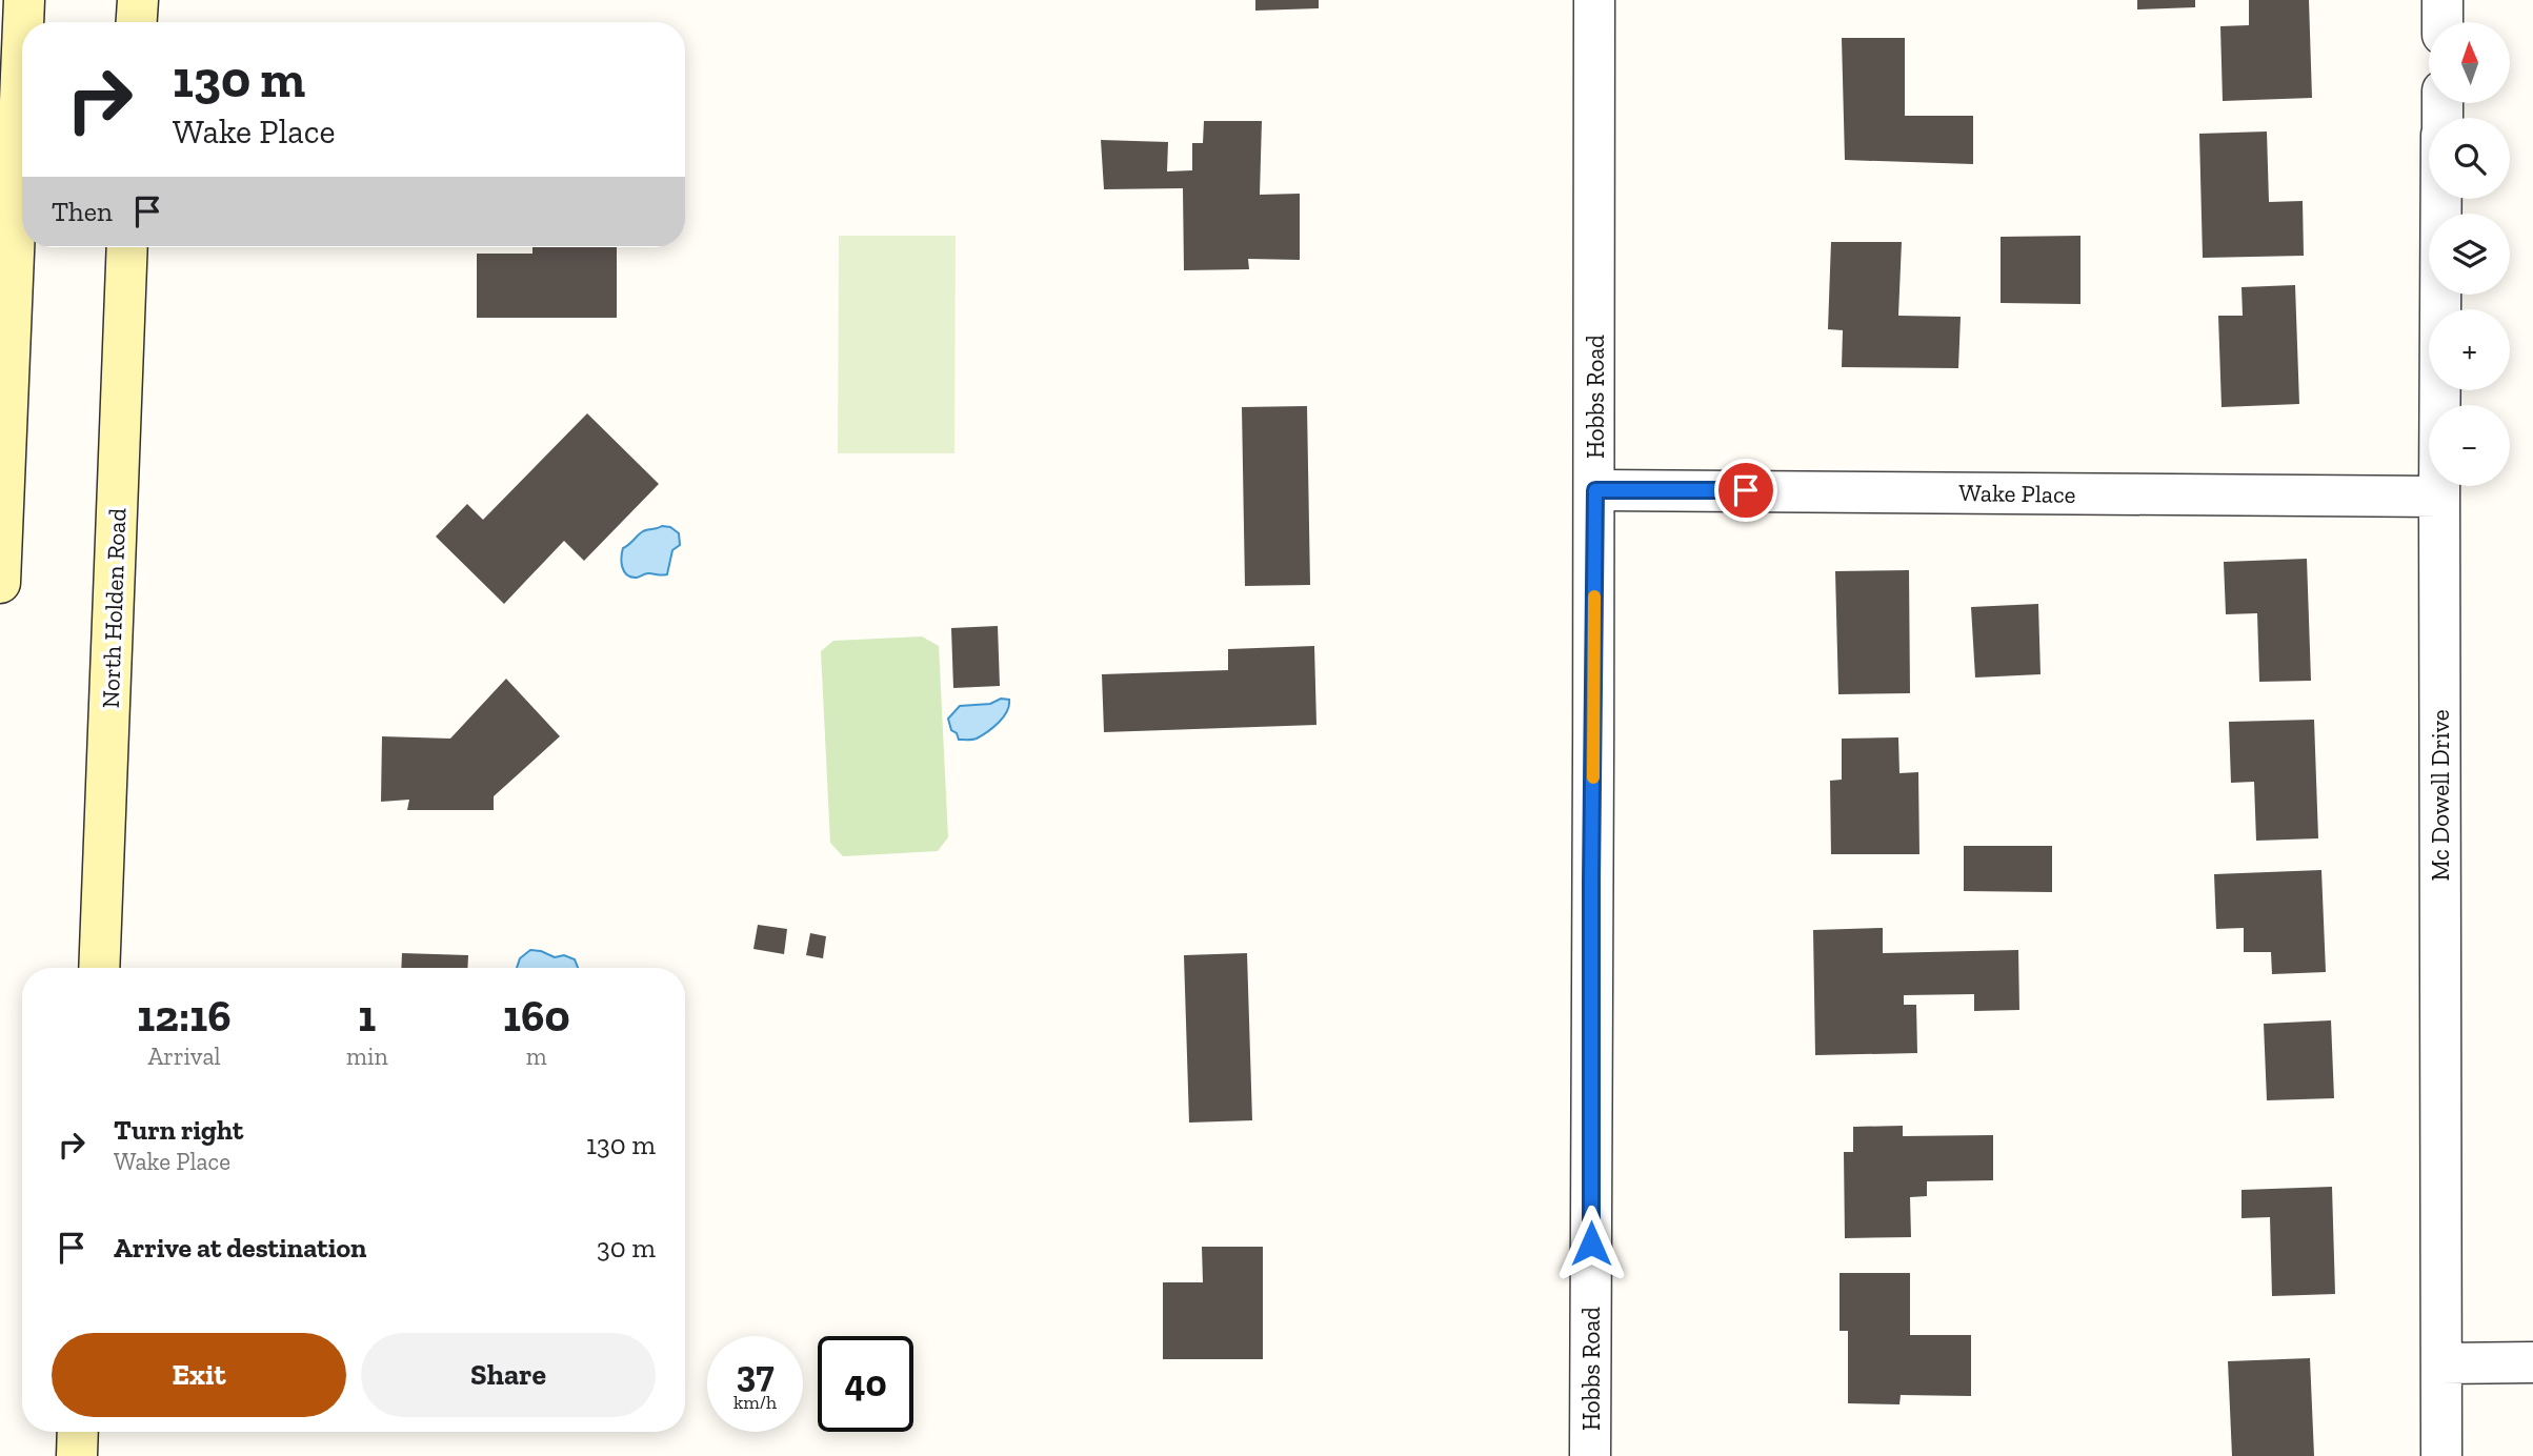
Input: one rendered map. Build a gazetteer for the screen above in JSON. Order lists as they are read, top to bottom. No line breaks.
{"streets":{"main road":["North Holden Road"],"street":["Hobbs Road","Wake Place","Mc Dowell Drive"]},"crossings":[["Hobbs Road","Wake Place"],["Wake Place","Mc Dowell Drive"]],"north":"top","page":{"map_buttons":["+","−"],"turn":["130 m","Wake Place"],"then":"Then","eta":["12:16","Arrival","1","min","160","m"],"list":[{"name":"Turn right","note":"Wake Place","value":"130 m"},{"name":"Arrive at destination","value":"30 m"}],"buttons":["Exit","Share"],"speed":"37 km/h","limit":"40"}}
